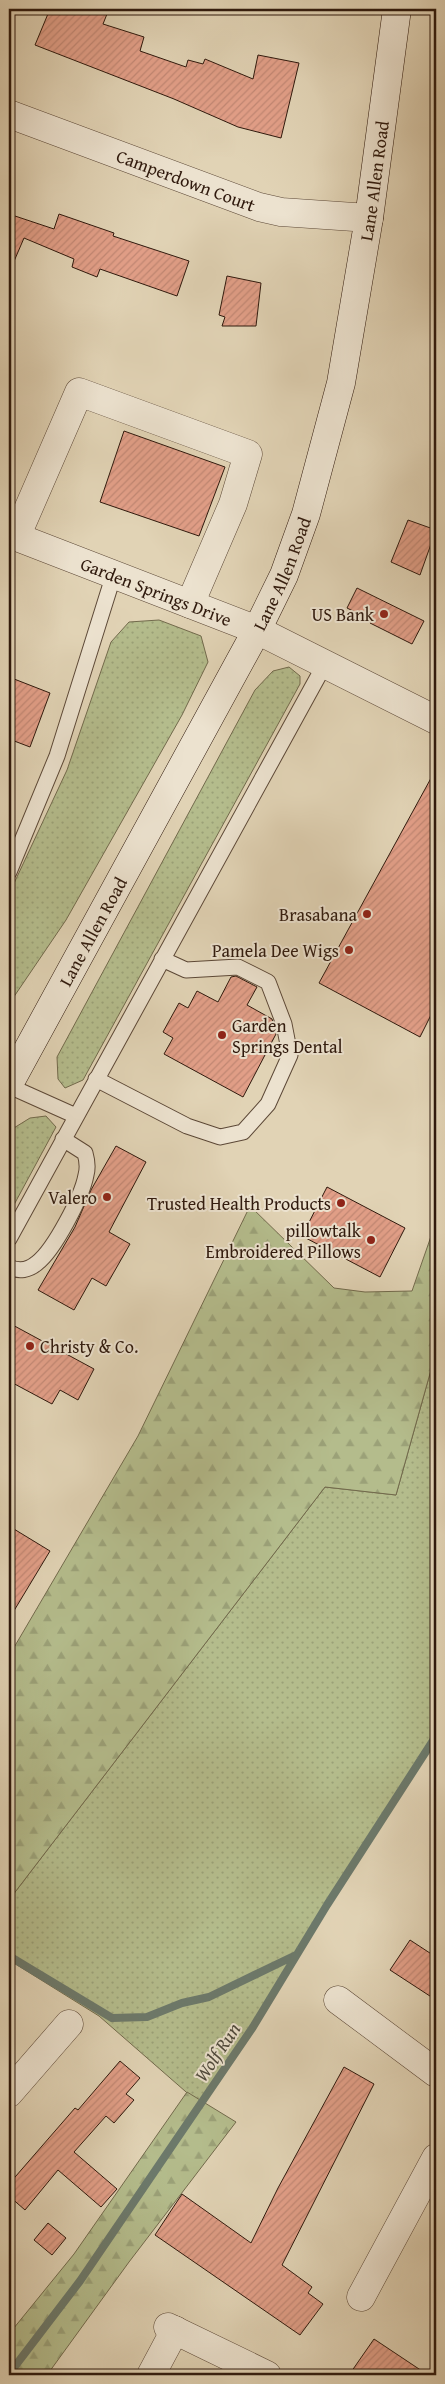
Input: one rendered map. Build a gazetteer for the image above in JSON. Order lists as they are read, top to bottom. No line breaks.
{"streets":{"street":["Camperdown Court","Lane Allen Road","Garden Springs Drive"]},"crossings":[["Camperdown Court","Lane Allen Road"],["Lane Allen Road","Garden Springs Drive"]],"water":["Wolf Run"],"places":["US Bank","Brasabana","Pamela Dee Wigs","Garden Springs Dental","Valero","Trusted Health Products","pillowtalk Embroidered Pillows","Christy & Co."]}
